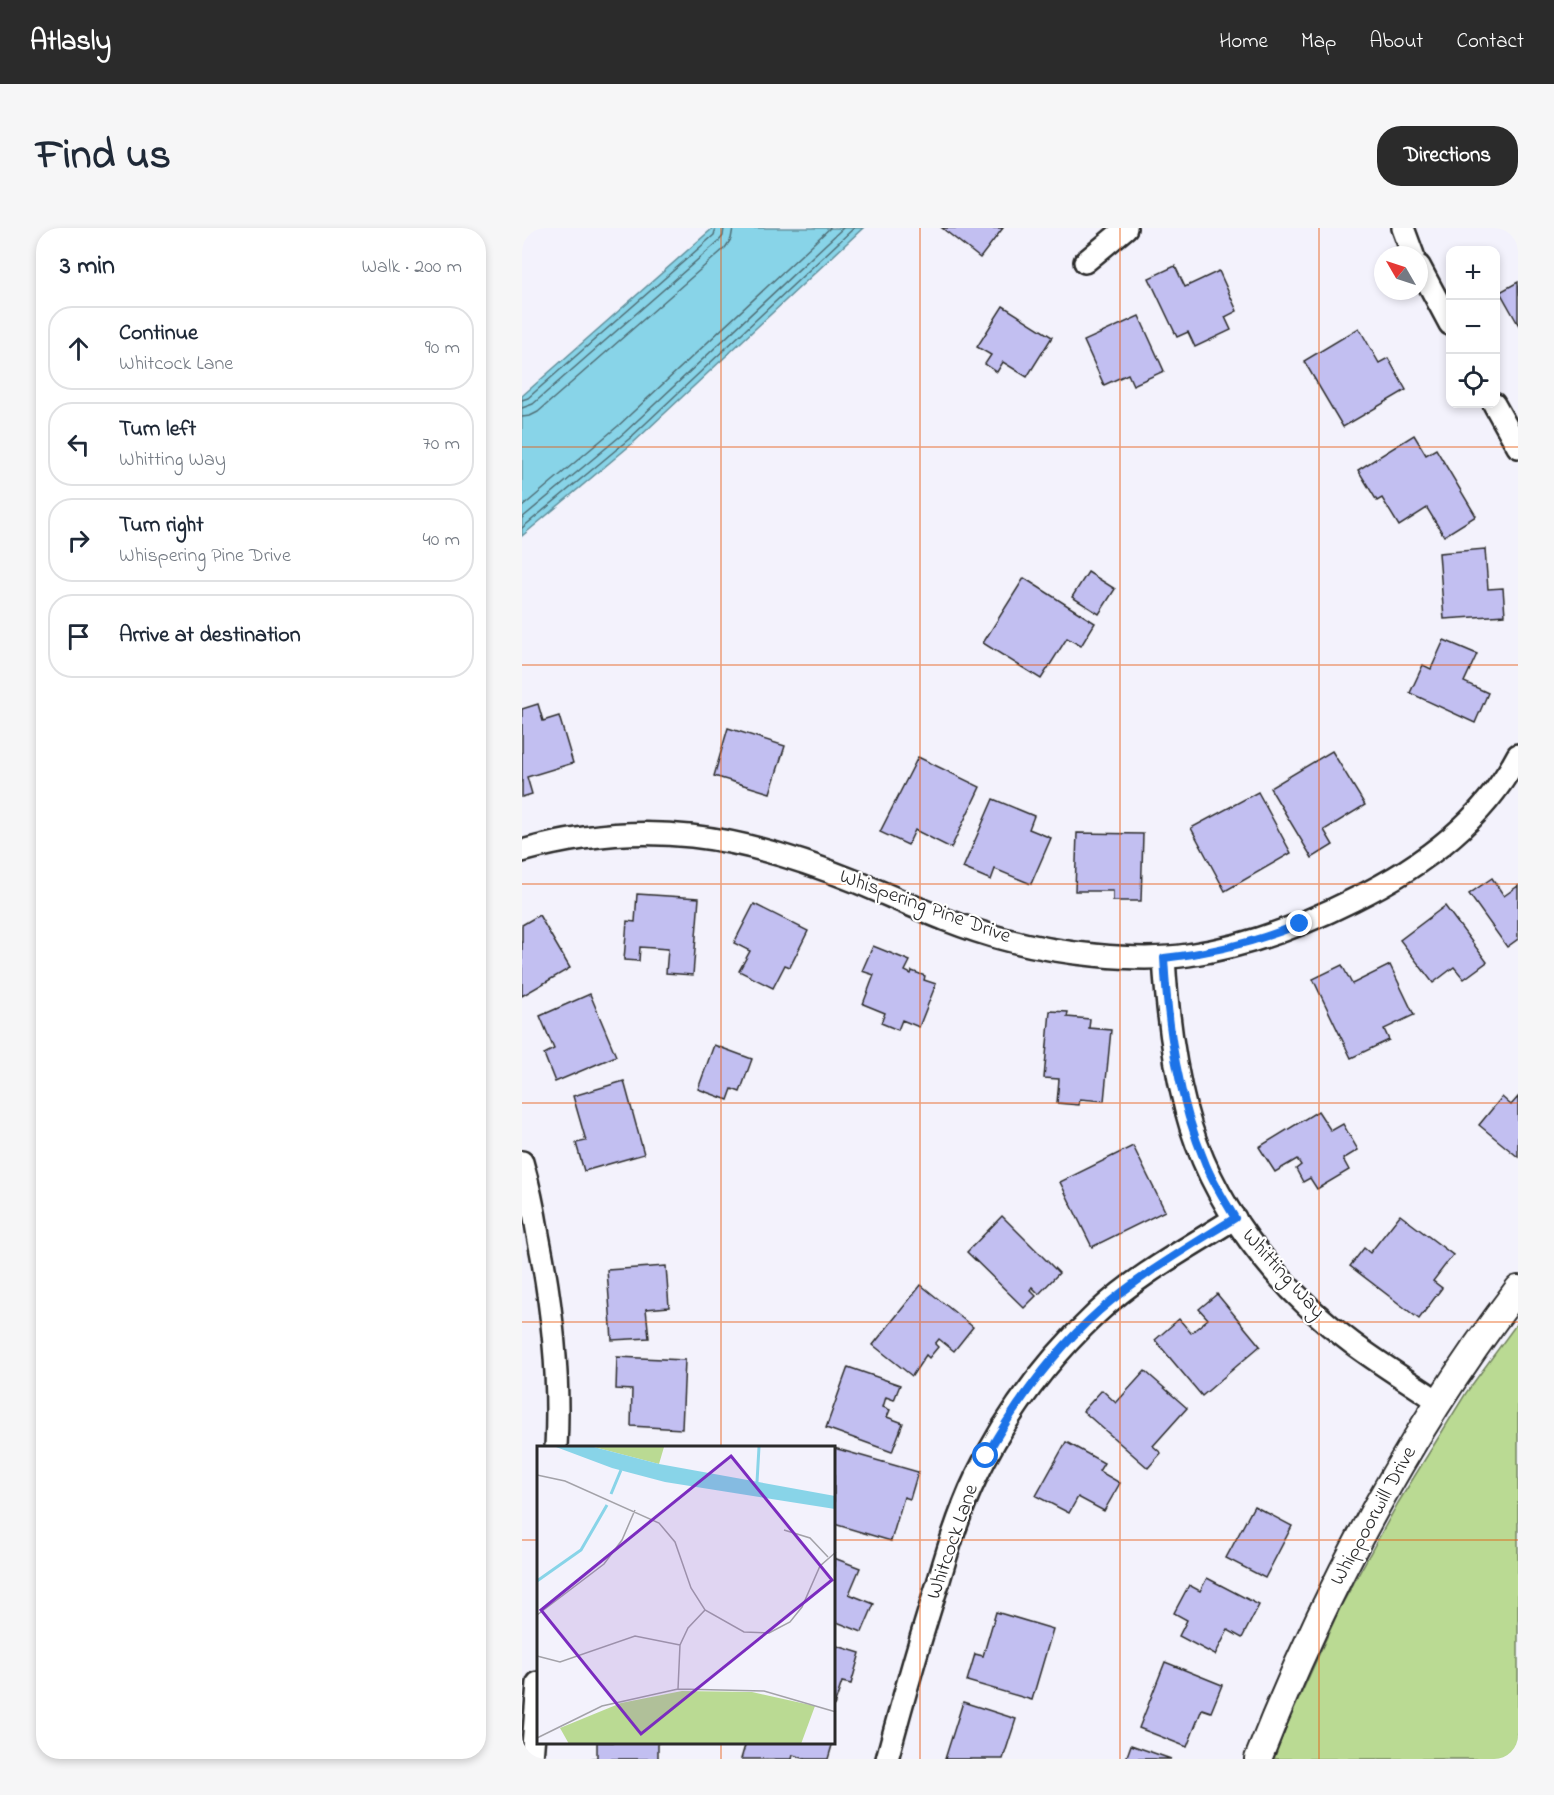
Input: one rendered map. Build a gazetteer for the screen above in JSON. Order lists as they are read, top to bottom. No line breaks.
{"streets":{"street":["Whispering Pine Drive","Whitting Way","Whippoorwill Drive","Whitcock Lane"]},"crossings":[["Whispering Pine Drive","Whitting Way"],["Whitting Way","Whippoorwill Drive"],["Whitting Way","Whitcock Lane"]],"north":"top left","page":{"header":"Atlasly","nav":["Home","Map","About","Contact"],"title":"Find us","buttons":"Directions","heading":["3 min","Walk · 200 m"],"map_buttons":["+","−"],"list":[["Continue","Whitcock Lane","90 m"],["Turn left","Whitting Way","70 m"],["Turn right","Whispering Pine Drive","40 m"],"Arrive at destination"]}}
